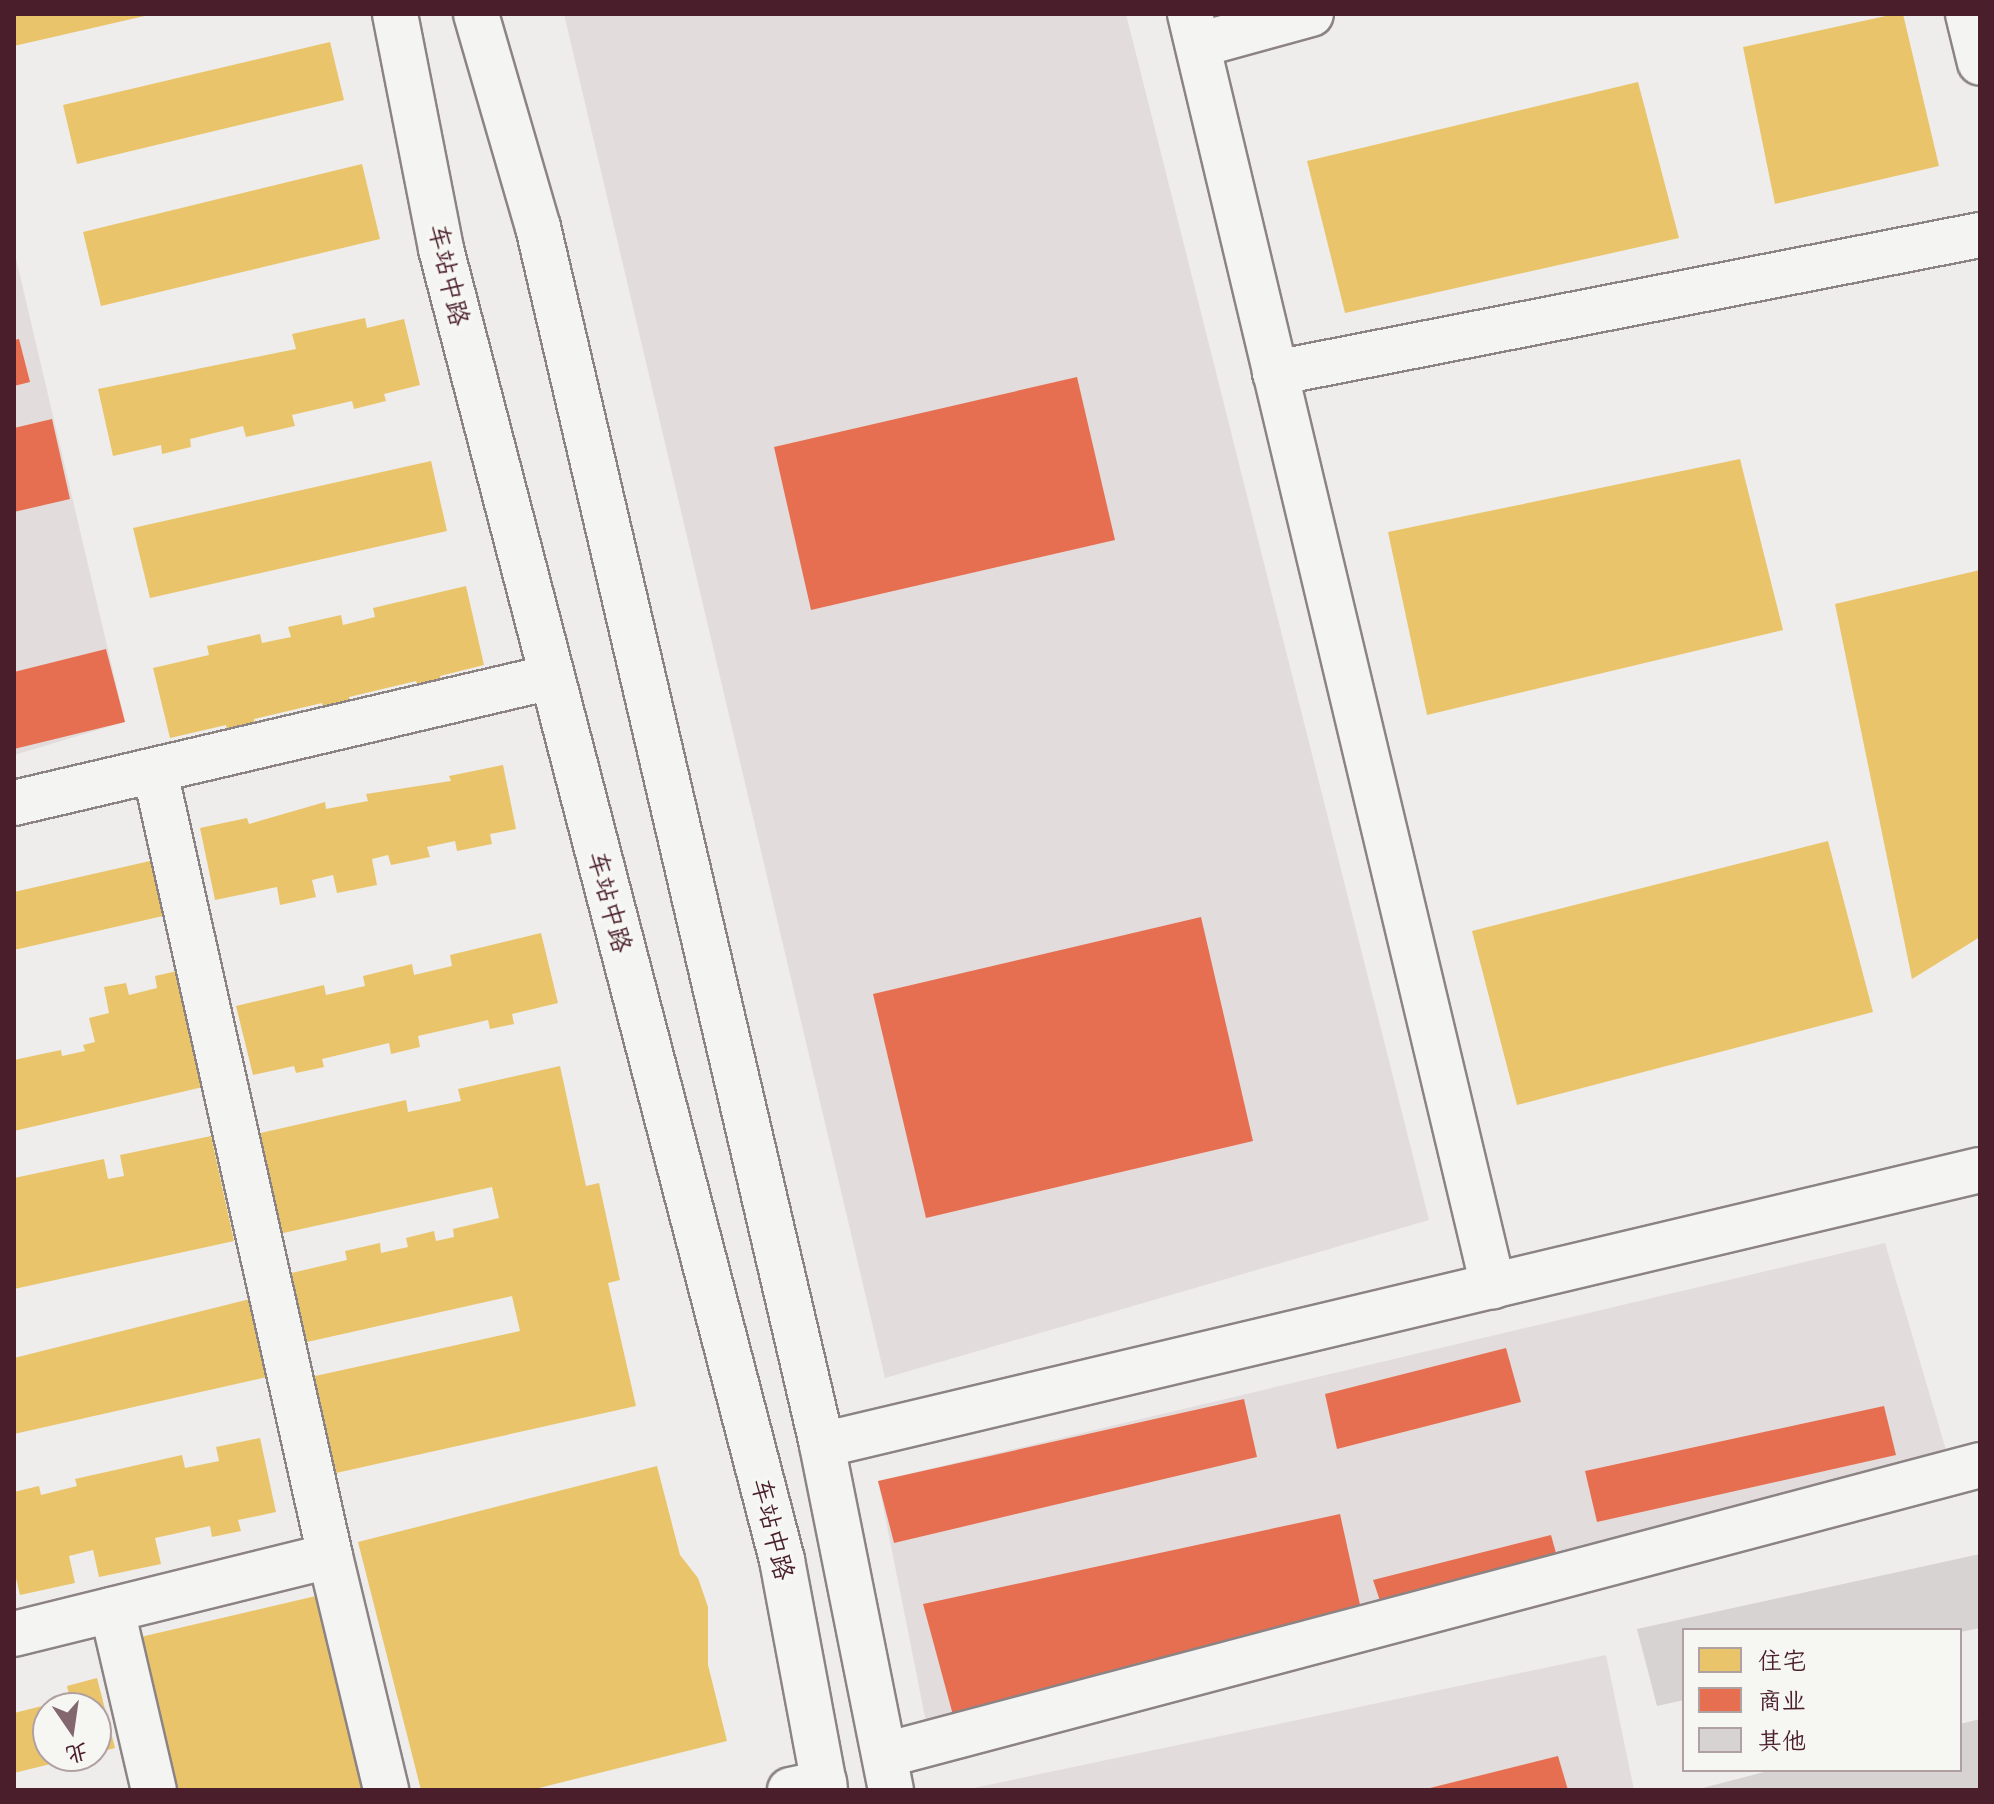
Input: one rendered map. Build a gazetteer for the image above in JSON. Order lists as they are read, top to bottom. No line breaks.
{"streets":{"street":["车站中路"]},"legend":["住宅","商业","其他"],"north":"bottom"}
